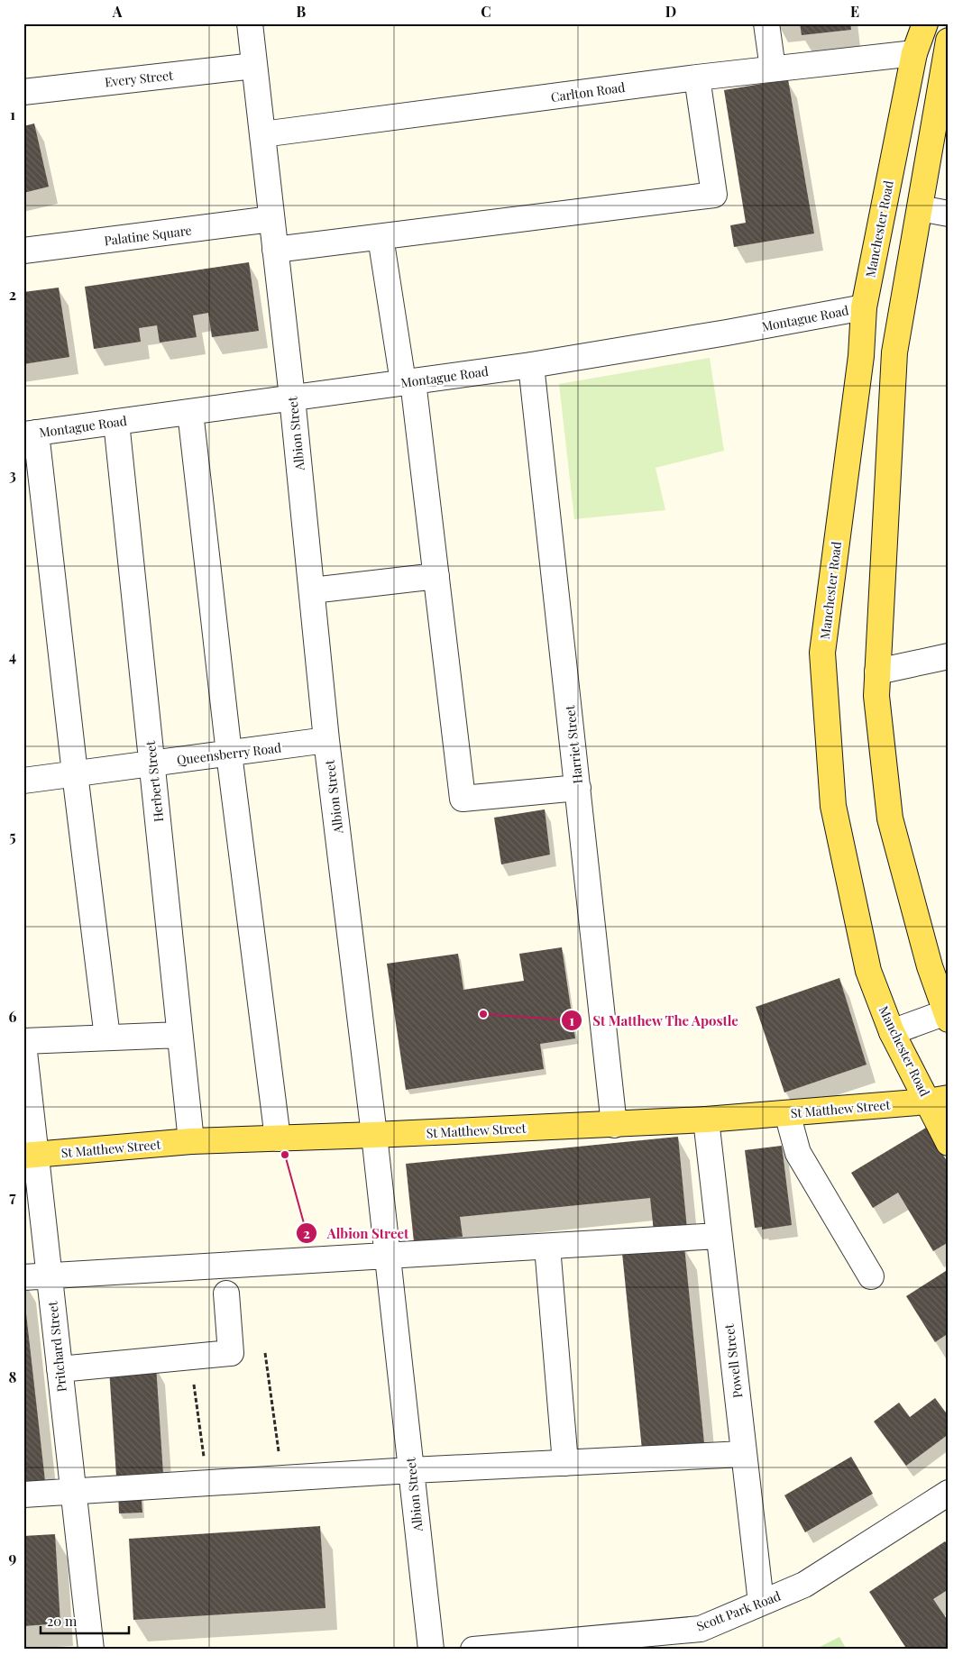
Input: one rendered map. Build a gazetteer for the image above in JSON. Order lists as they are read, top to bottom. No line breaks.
{"streets":{"main road":["Manchester Road","St Matthew Street"],"street":["Every Street","Carlton Road","Palatine Square","Montague Road","Albion Street","Harriet Street","Queensberry Road","Herbert Street","Pritchard Street","Powell Street","Scott Park Road"]},"crossings":[["Every Street","Albion Street"],["Carlton Road","Manchester Road"],["Carlton Road","Albion Street"],["Manchester Road","Montague Road"],["Manchester Road","St Matthew Street"],["Palatine Square","Albion Street"],["Montague Road","Albion Street"],["Montague Road","Harriet Street"],["Montague Road","Herbert Street"],["Albion Street","Queensberry Road"],["Albion Street","St Matthew Street"],["Harriet Street","St Matthew Street"],["Queensberry Road","Herbert Street"],["Herbert Street","St Matthew Street"],["St Matthew Street","Pritchard Street"],["St Matthew Street","Powell Street"],["Powell Street","Scott Park Road"]],"places":["St Matthew The Apostle","Albion Street"],"scale_bar":"20 m","grid":{"columns":["A","B","C","D","E"],"rows":["1","2","3","4","5","6","7","8","9"]}}
